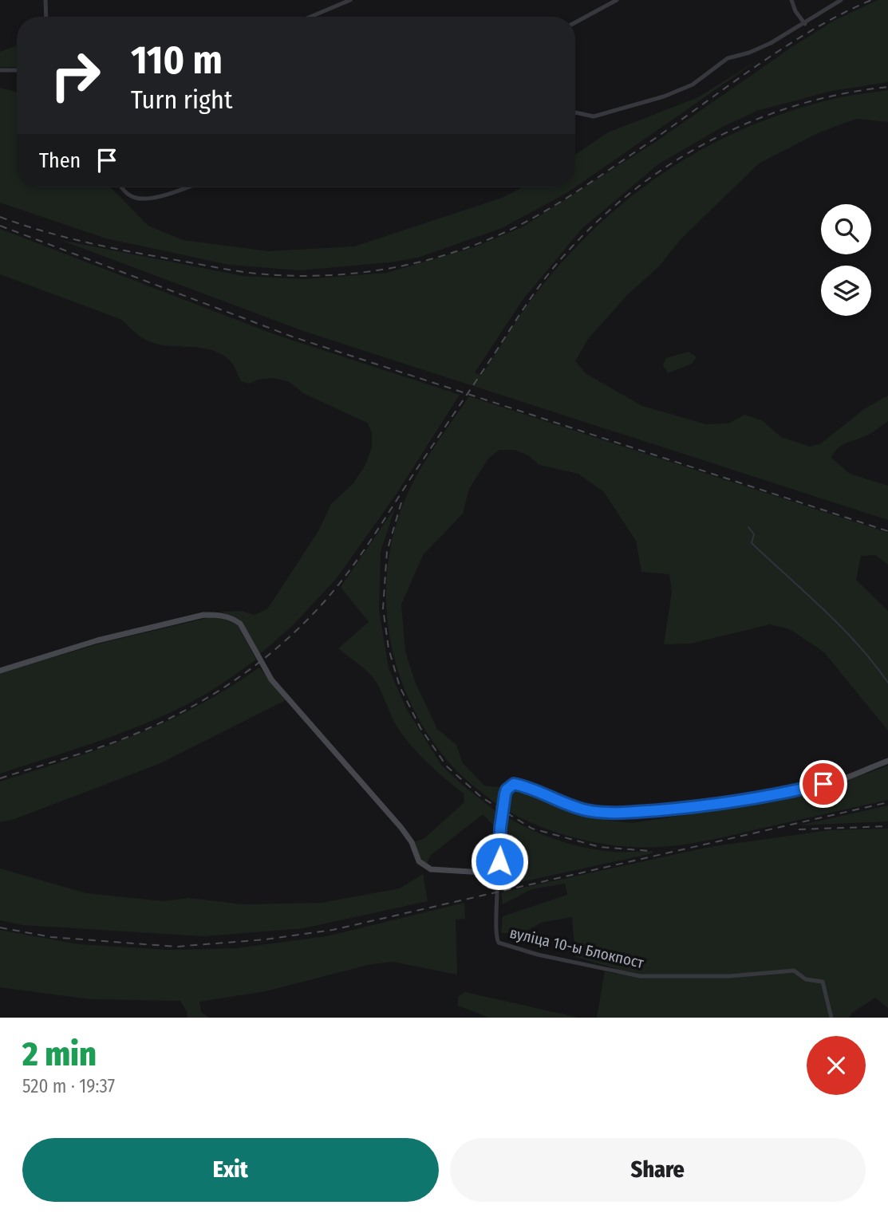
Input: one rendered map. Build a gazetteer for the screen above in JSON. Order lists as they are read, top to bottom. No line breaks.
{"streets":{"street":["вуліца 10-ы Блокпост"]},"page":{"turn":["110 m","Turn right"],"then":"Then","heading":["2 min","520 m · 19:37"],"buttons":["Exit","Share"]}}
